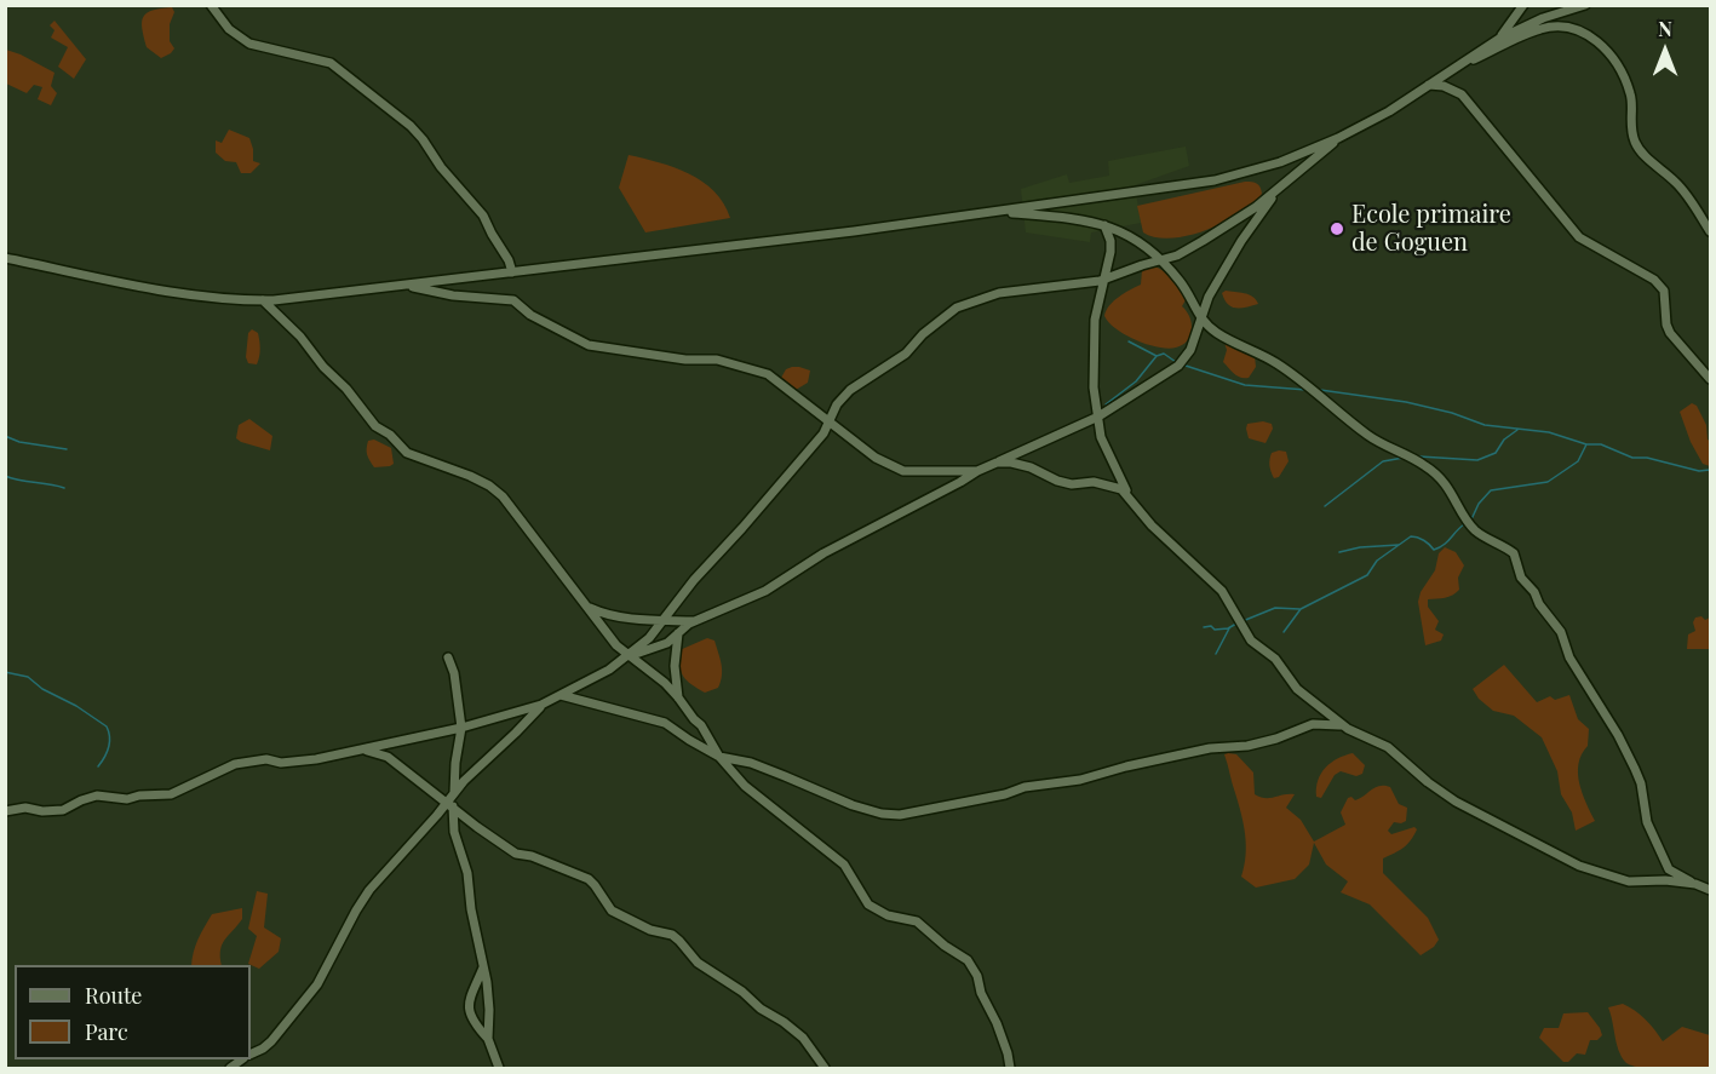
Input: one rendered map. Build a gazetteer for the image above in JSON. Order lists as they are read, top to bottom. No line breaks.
{"places":["Ecole primaire de Goguen"],"legend":["Route","Parc"],"north":"top"}
